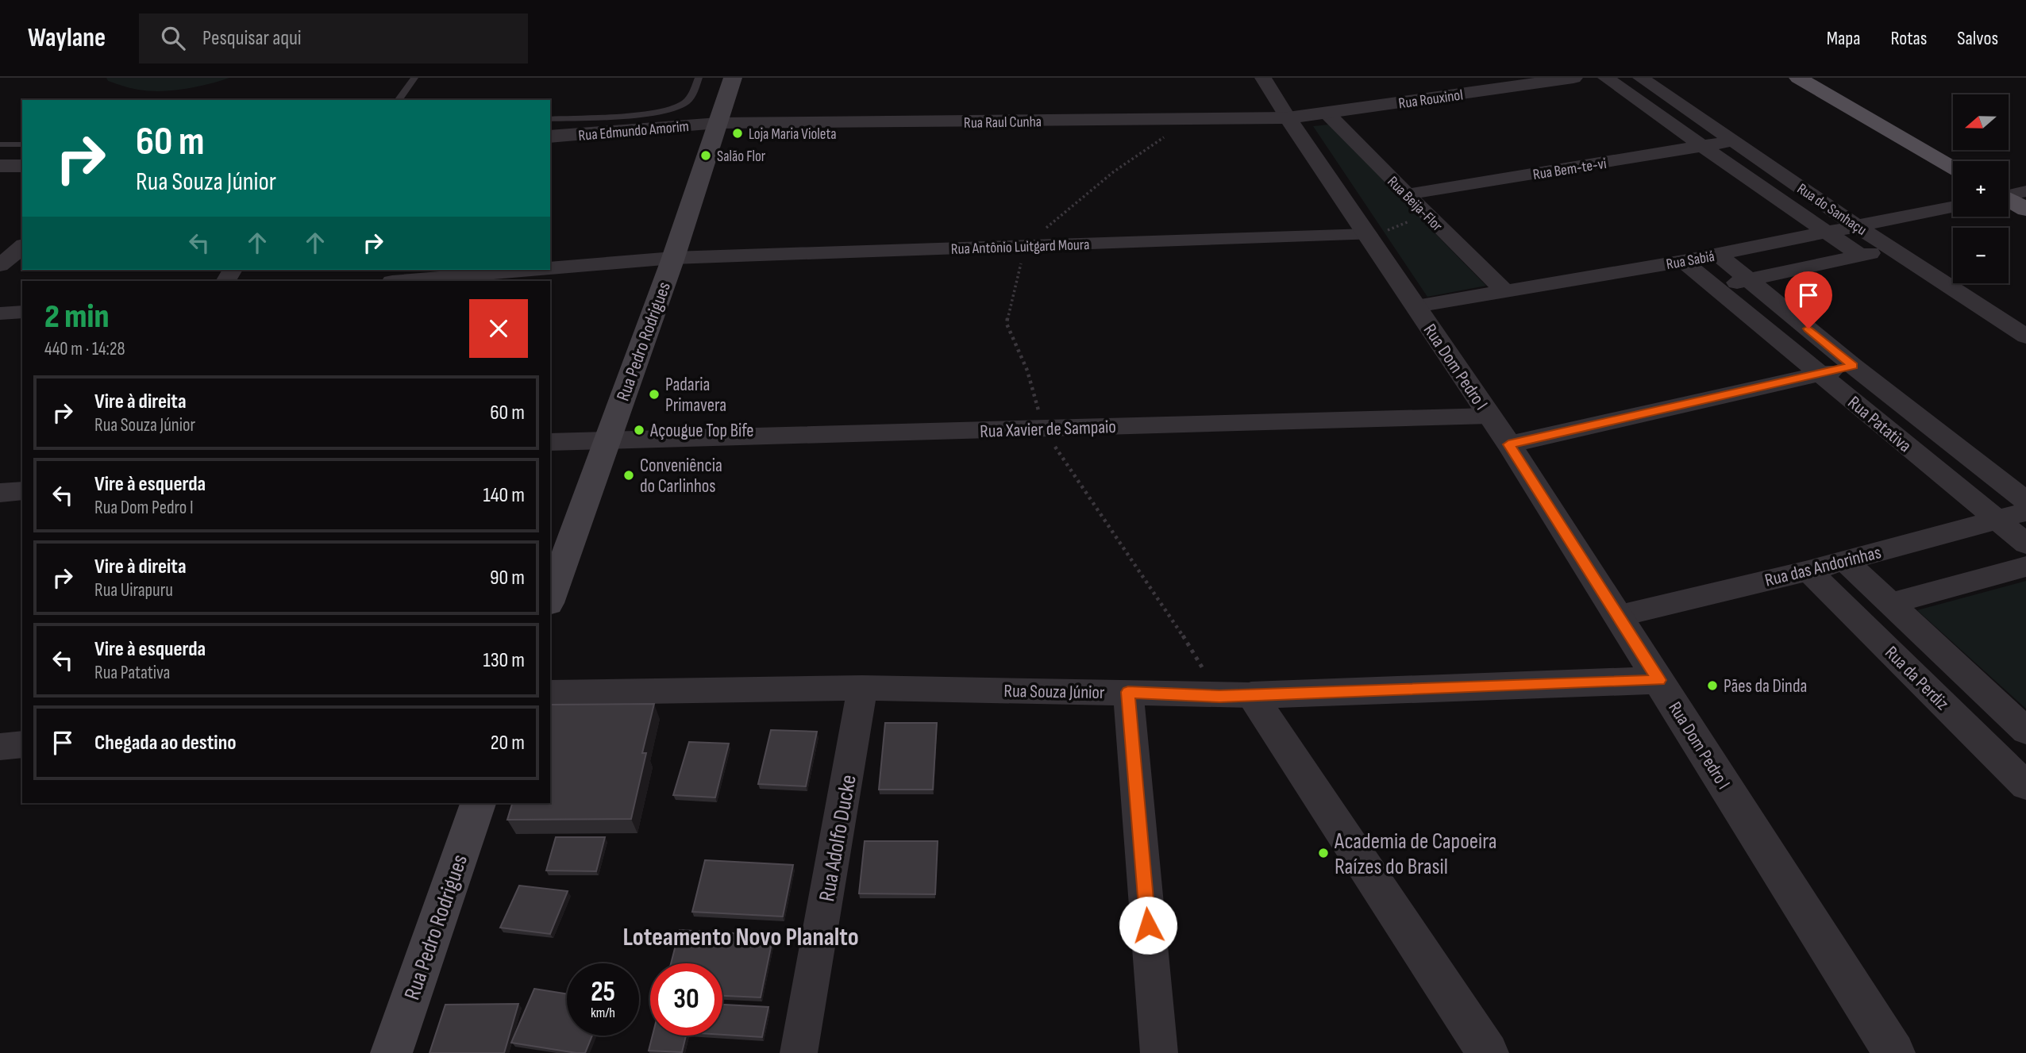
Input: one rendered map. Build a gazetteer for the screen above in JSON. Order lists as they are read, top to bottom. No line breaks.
{"streets":{"main road":["Rua Pedro Rodrigues"],"street":["Rua Rouxinol","Rua Raul Cunha","Rua Edmundo Amorim","Rua Bem-te-vi","Rua Beija-Flor","Rua do Sanhaçu","Rua Antônio Luitgard Moura","Rua Sabiá","Rua Dom Pedro I","Rua Patativa","Rua Xavier de Sampaio","Rua das Andorinhas","Rua da Perdiz","Rua Souza Júnior","Rua Adolfo Ducke"]},"crossings":[["Rua Rouxinol","Rua Raul Cunha"],["Rua Rouxinol","Rua Beija-Flor"],["Rua Rouxinol","Rua Dom Pedro I"],["Rua Raul Cunha","Rua Edmundo Amorim"],["Rua Raul Cunha","Rua Pedro Rodrigues"],["Rua Raul Cunha","Rua Dom Pedro I"],["Rua Edmundo Amorim","Rua Pedro Rodrigues"],["Rua Bem-te-vi","Rua Beija-Flor"],["Rua Bem-te-vi","Rua do Sanhaçu"],["Rua Beija-Flor","Rua Sabiá"],["Rua do Sanhaçu","Rua Sabiá"],["Rua Antônio Luitgard Moura","Rua Pedro Rodrigues"],["Rua Antônio Luitgard Moura","Rua Dom Pedro I"],["Rua Sabiá","Rua Dom Pedro I"],["Rua Sabiá","Rua Patativa"],["Rua Pedro Rodrigues","Rua Xavier de Sampaio"],["Rua Dom Pedro I","Rua Xavier de Sampaio"],["Rua Dom Pedro I","Rua das Andorinhas"],["Rua Dom Pedro I","Rua Souza Júnior"],["Rua Patativa","Rua das Andorinhas"],["Rua das Andorinhas","Rua da Perdiz"],["Rua Souza Júnior","Rua Adolfo Ducke"]],"districts":["Loteamento Novo Planalto"],"places":["Loja Maria Violeta","Salão Flor","Padaria Primavera","Açougue Top Bife","Conveniência do Carlinhos","Pães da Dinda","Academia de Capoeira Raízes do Brasil"],"north":"left","page":{"header":"Waylane","search":"Pesquisar aqui","nav":["Mapa","Rotas","Salvos"],"map_buttons":["+","−"],"turn":["60 m","Rua Souza Júnior"],"heading":["2 min","440 m · 14:28"],"list":[{"name":"Vire à direita","note":"Rua Souza Júnior","value":"60 m"},{"name":"Vire à esquerda","note":"Rua Dom Pedro I","value":"140 m"},{"name":"Vire à direita","note":"Rua Uirapuru","value":"90 m"},{"name":"Vire à esquerda","note":"Rua Patativa","value":"130 m"},{"name":"Chegada ao destino","value":"20 m"}],"speed":"25 km/h","limit":"30"}}
